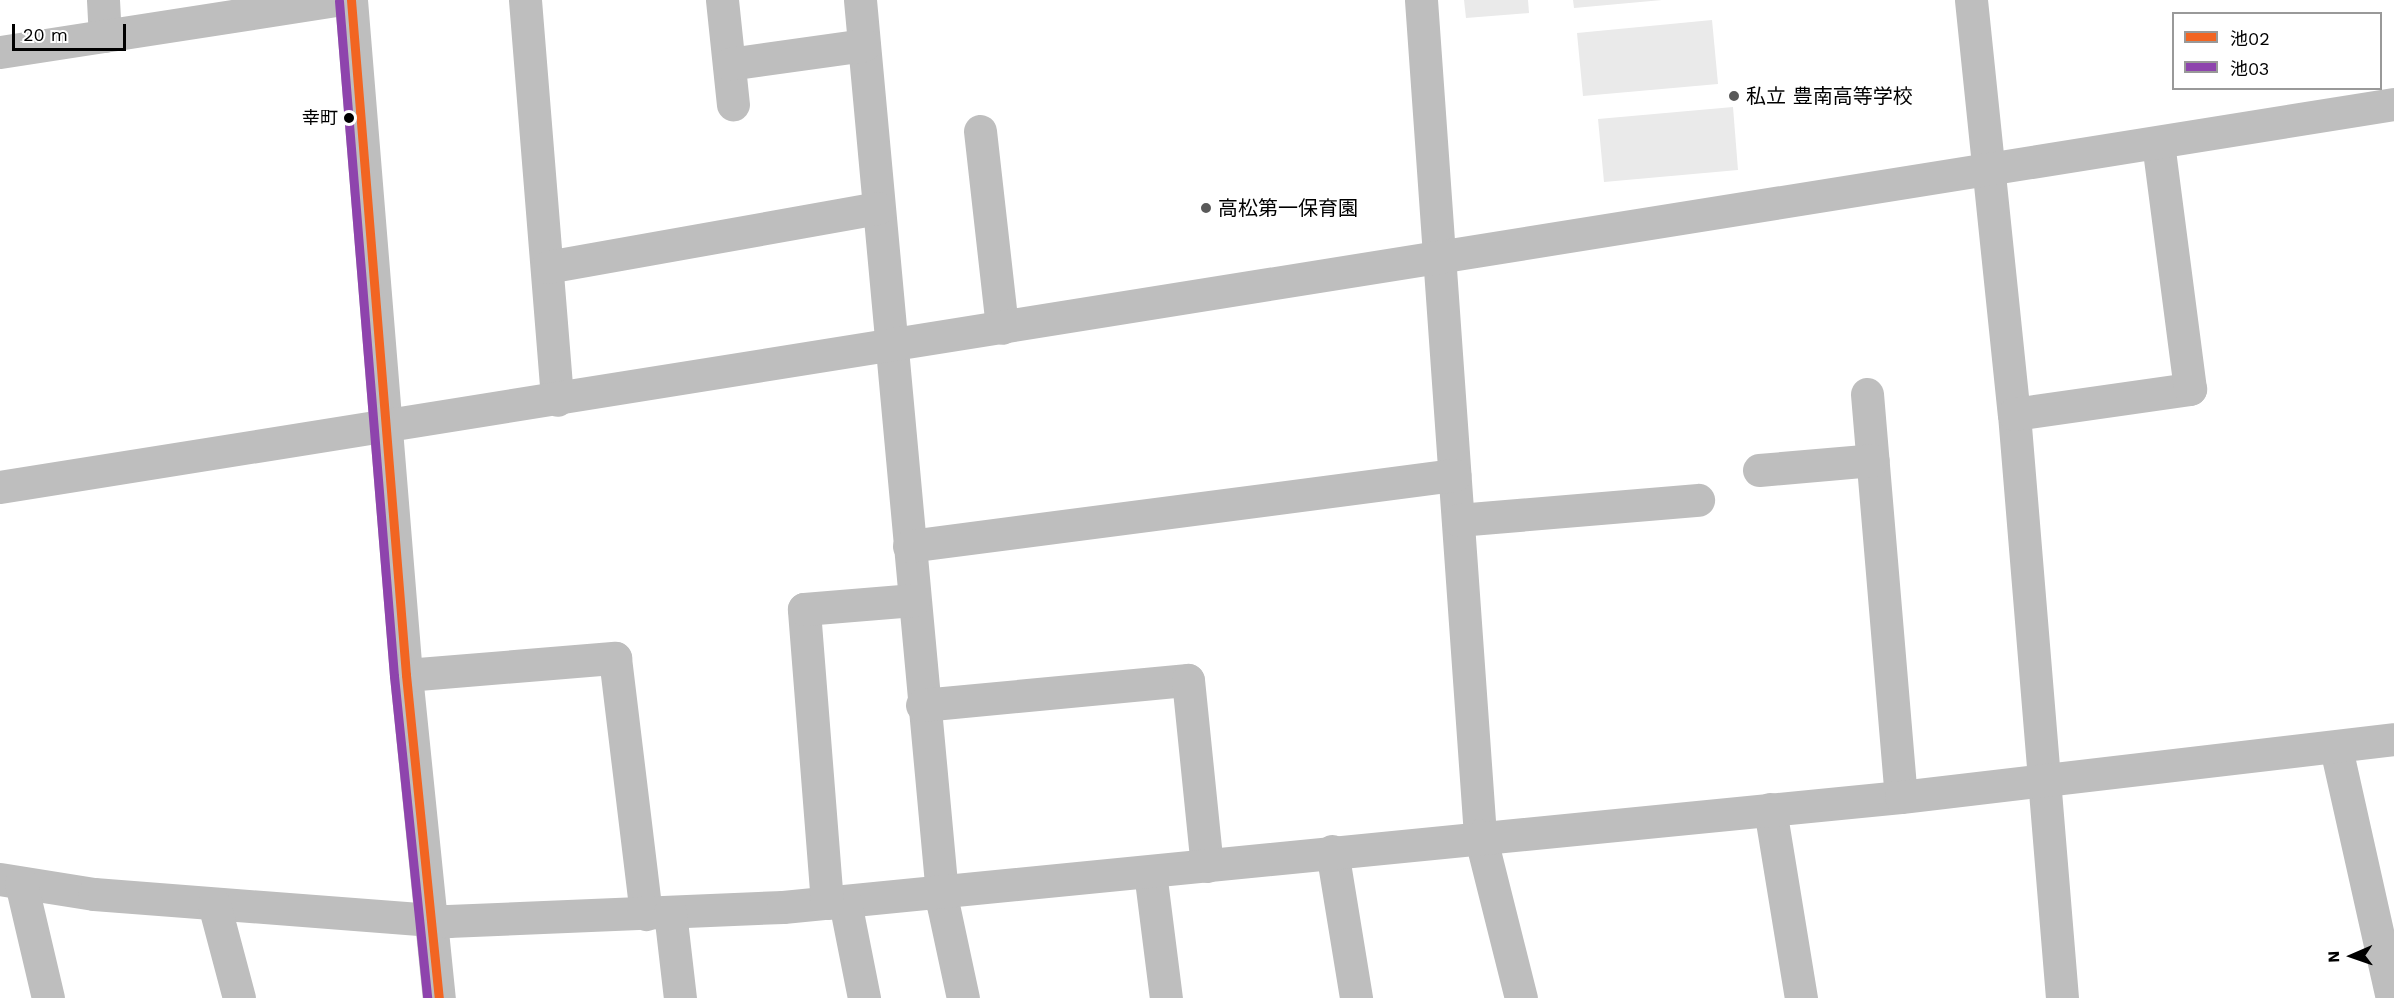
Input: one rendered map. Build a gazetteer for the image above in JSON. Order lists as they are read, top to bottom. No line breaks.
{"places":["私立 豊南高等学校","幸町","高松第一保育園"],"lines":["transit line 池02","transit line 池03"],"legend":["池02","池03"],"scale_bar":"20 m","north":"left"}
